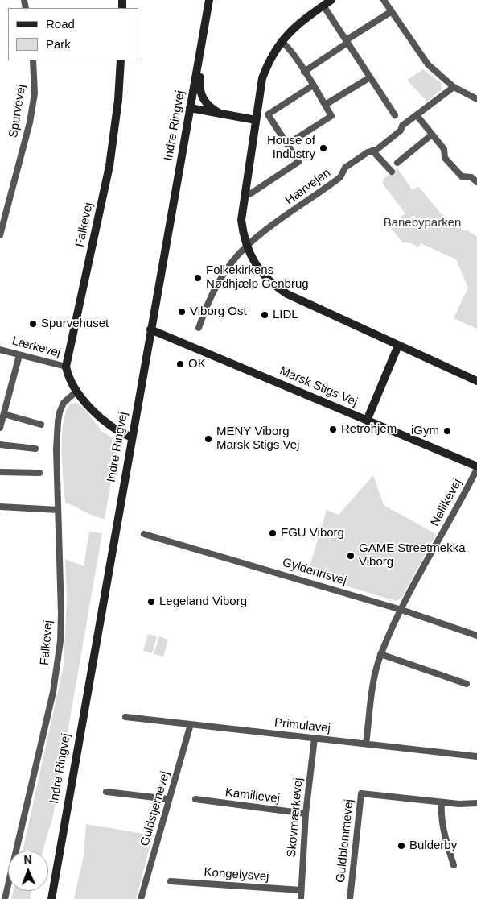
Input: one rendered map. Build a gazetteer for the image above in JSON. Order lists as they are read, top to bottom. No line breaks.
{"streets":{"street":["Spurvevej","Indre Ringvej","Hærvejen","Falkevej","Lærkevej","Marsk Stigs Vej","Nellikevej","Gyldenrisvej","Primulavej","Kamillevej","Guldstjernevej","Skovmærkevej","Guldblommevej","Kongelysvej"]},"crossings":[["Indre Ringvej","Marsk Stigs Vej"],["Falkevej","Lærkevej"],["Marsk Stigs Vej","Nellikevej"],["Nellikevej","Gyldenrisvej"],["Nellikevej","Primulavej"],["Primulavej","Guldstjernevej"],["Primulavej","Skovmærkevej"],["Kamillevej","Skovmærkevej"],["Skovmærkevej","Kongelysvej"]],"parks":["Banebyparken"],"places":["House of Industry","Folkekirkens Nødhjælp Genbrug","Viborg Ost","LIDL","Spurvehuset","OK","Retrohjem","iGym","MENY Viborg Marsk Stigs Vej","FGU Viborg","GAME Streetmekka Viborg","Legeland Viborg","Bulderby"],"legend":["Road","Park"],"north":"top"}
